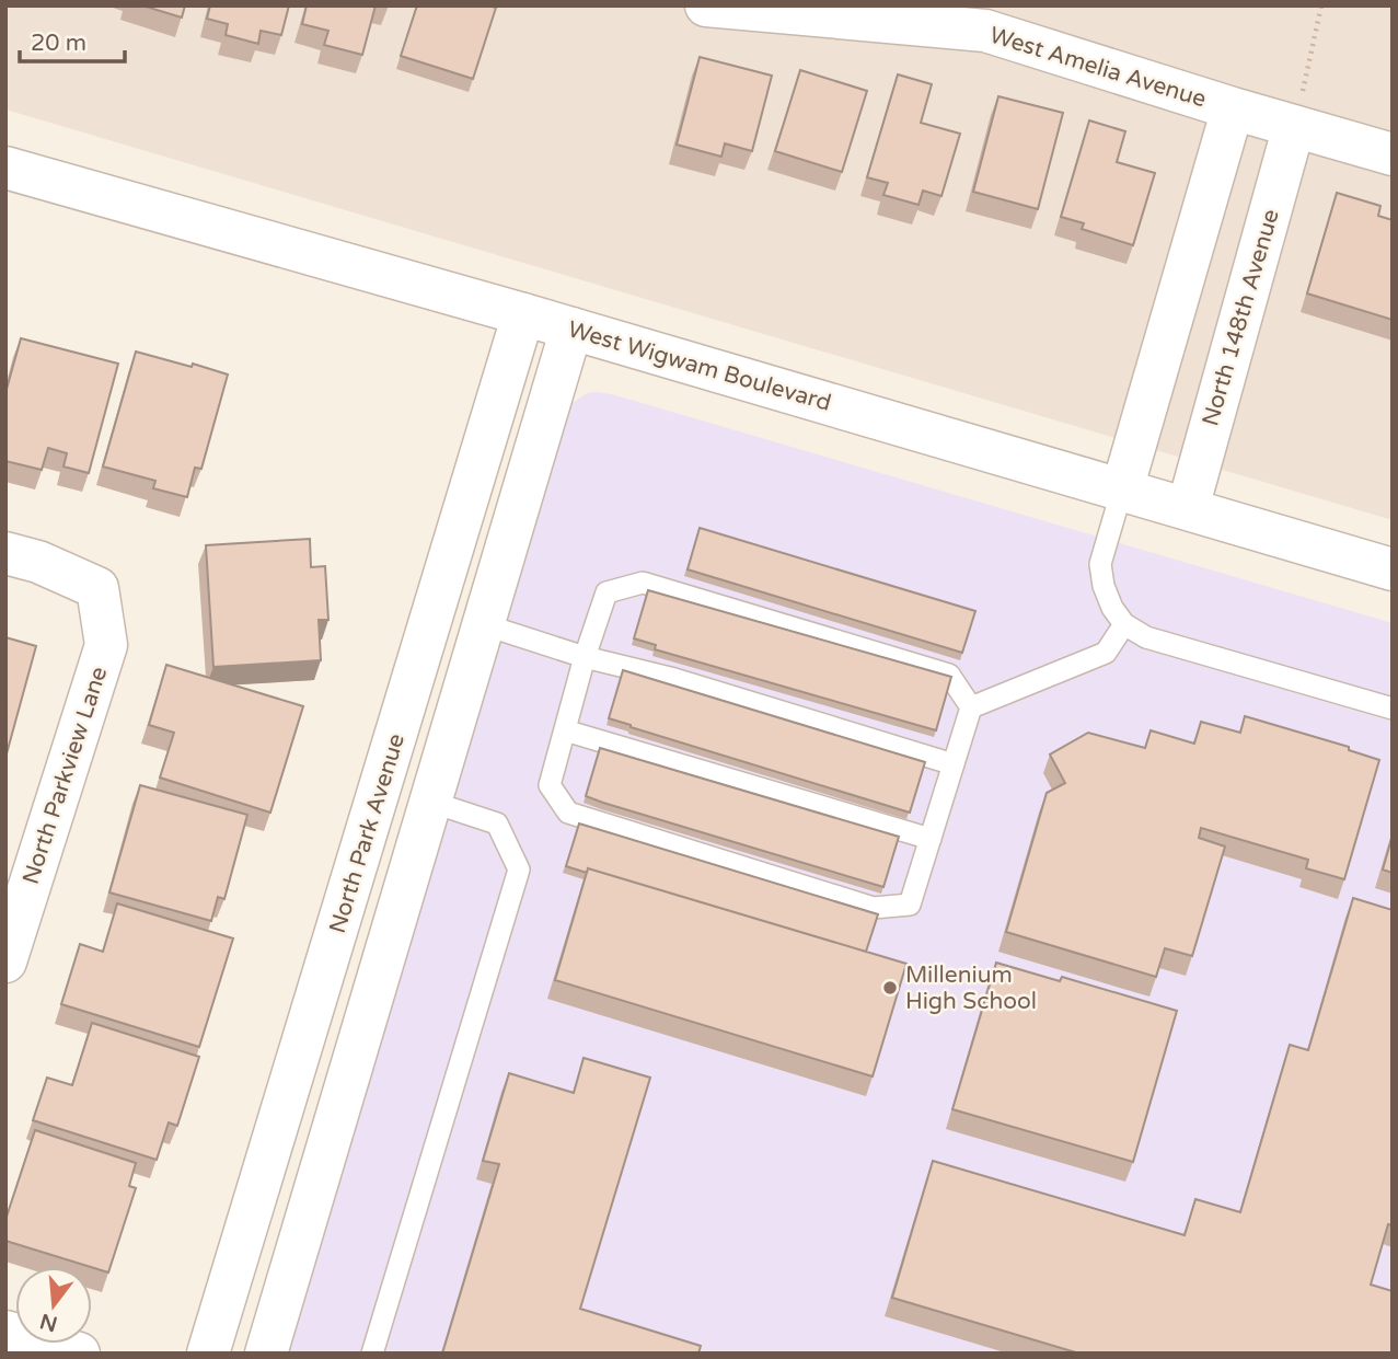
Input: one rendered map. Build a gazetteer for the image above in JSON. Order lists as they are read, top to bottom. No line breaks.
{"streets":{"street":["West Amelia Avenue","North 148th Avenue","West Wigwam Boulevard","North Parkview Lane","North Park Avenue"]},"crossings":[["West Amelia Avenue","North 148th Avenue"],["North 148th Avenue","West Wigwam Boulevard"],["West Wigwam Boulevard","North Park Avenue"]],"places":["Millenium High School"],"scale_bar":"20 m","north":"bottom"}
